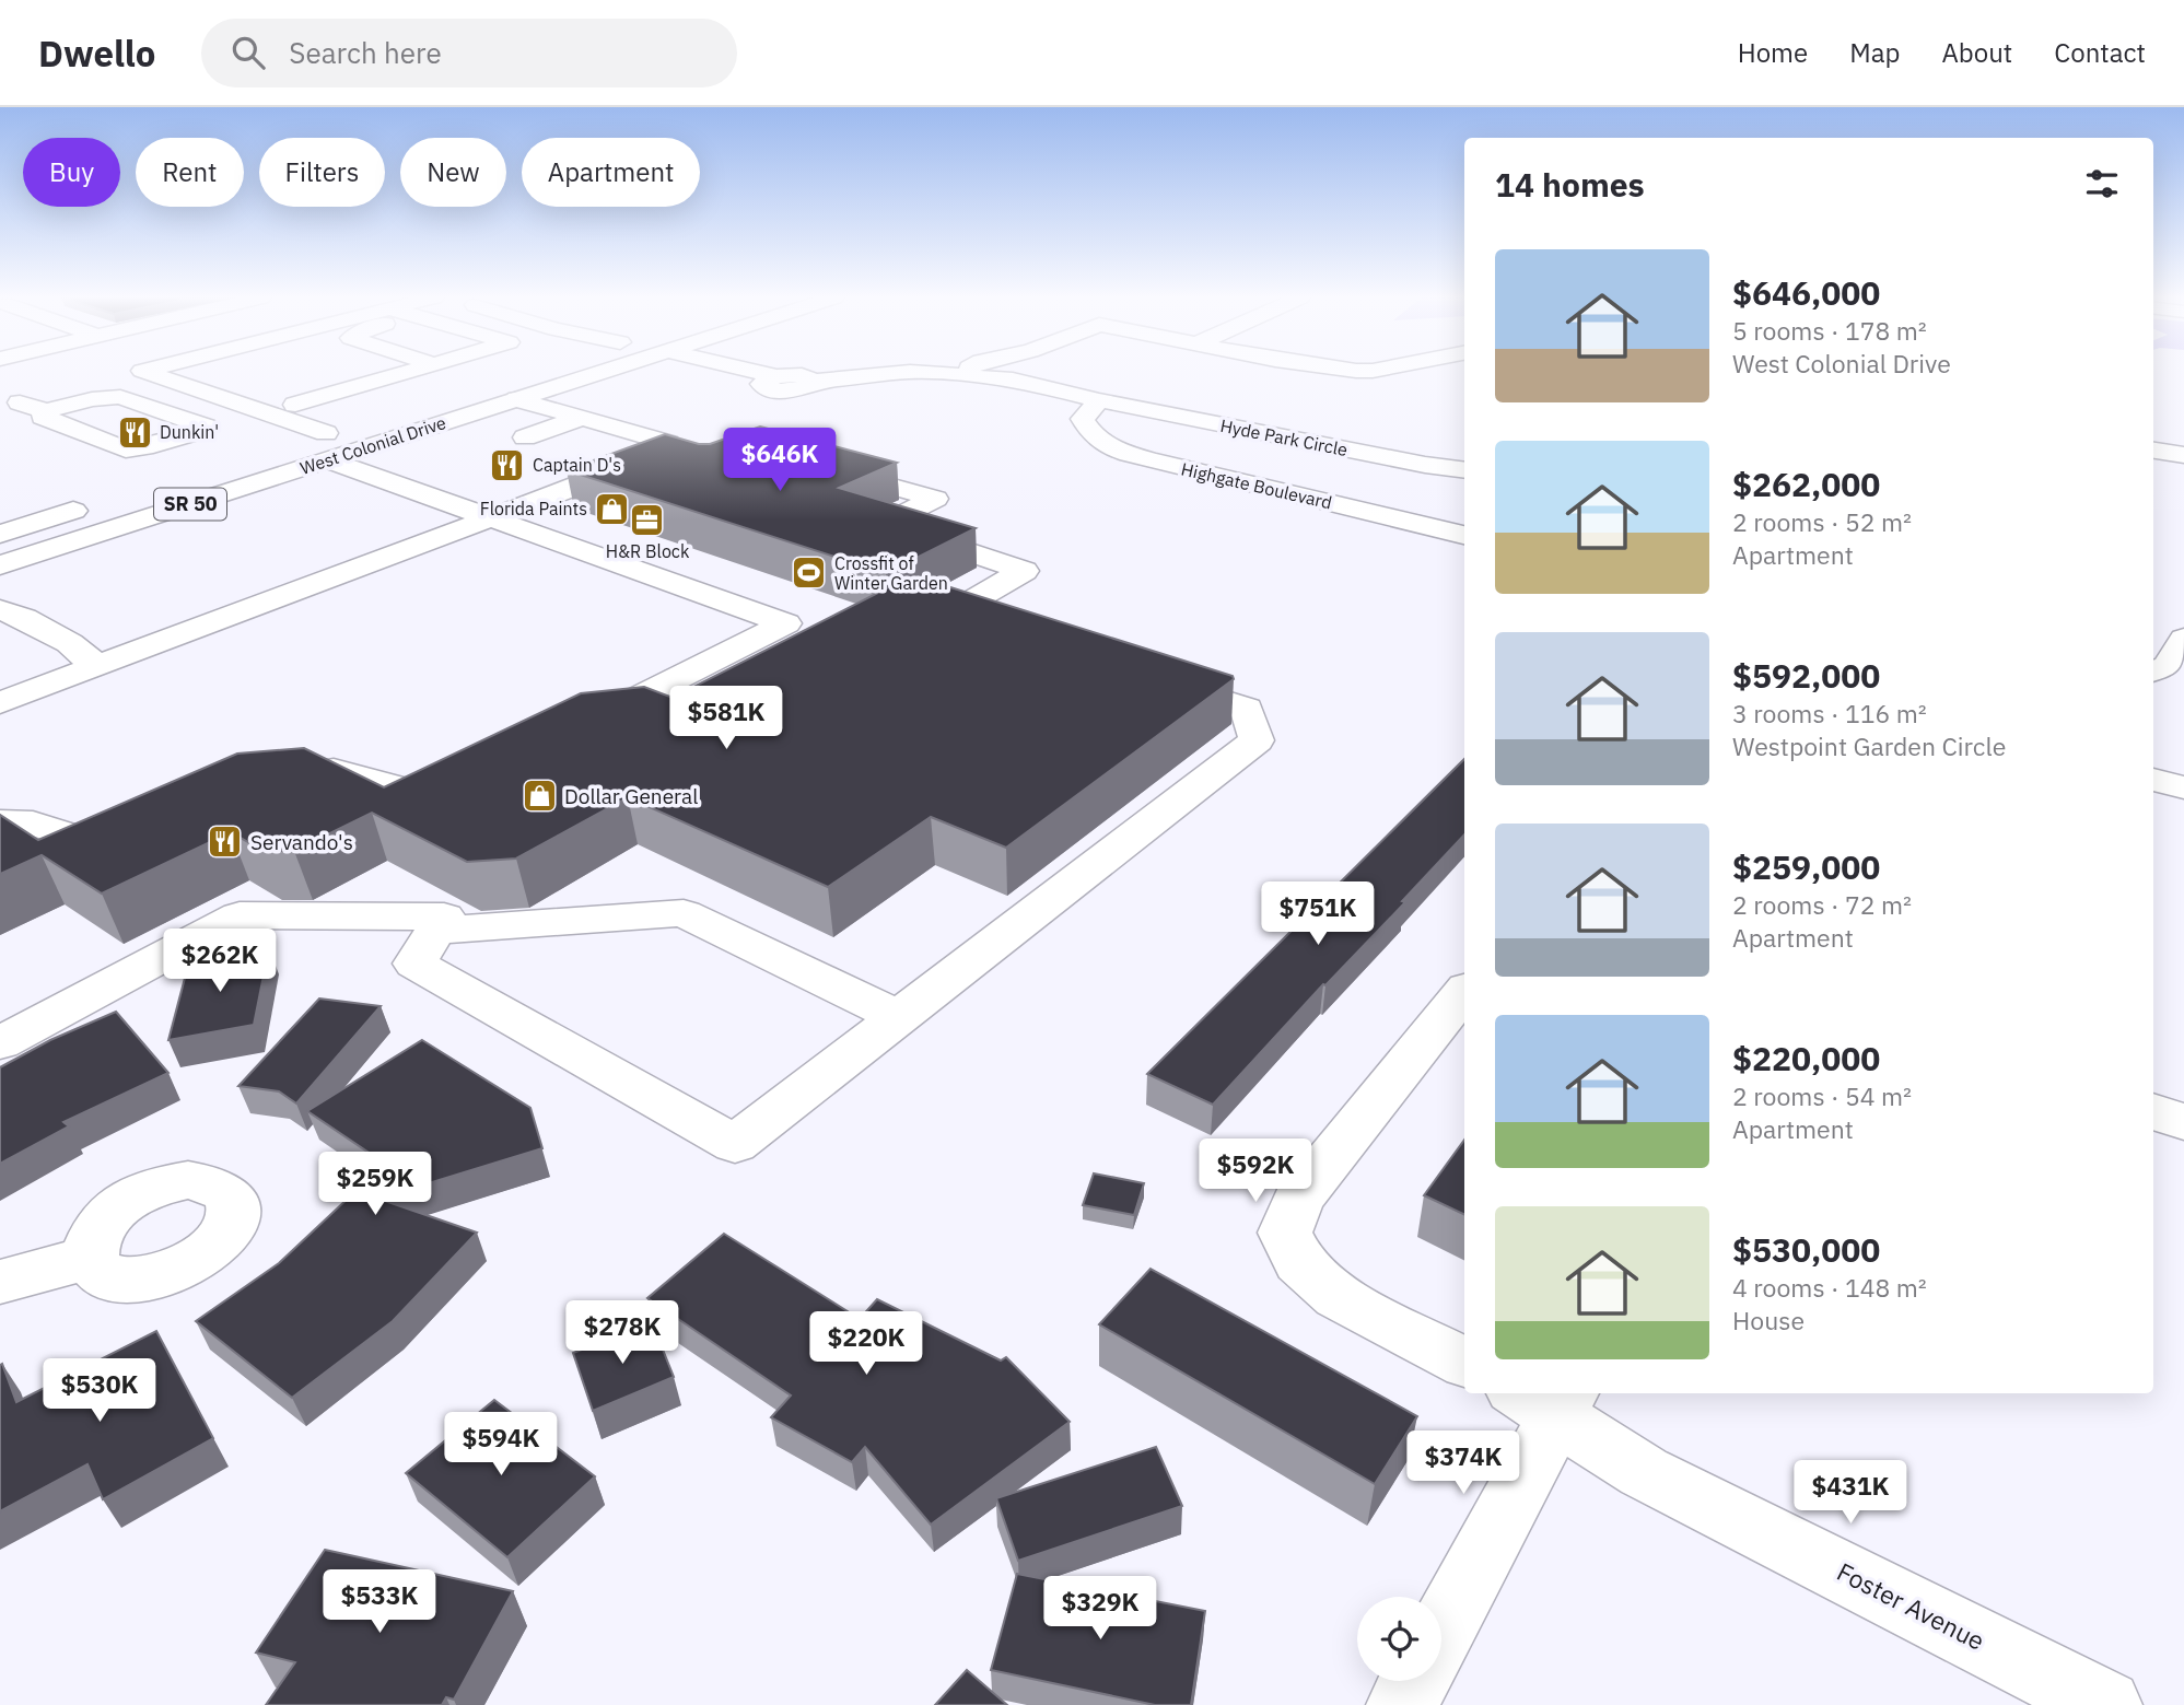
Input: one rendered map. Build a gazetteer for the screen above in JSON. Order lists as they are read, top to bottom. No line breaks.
{"streets":{"main road":["Hyde Park Circle","West Colonial Drive","Highgate Boulevard","SR 50","Foster Avenue"]},"crossings":[["Hyde Park Circle","Highgate Boulevard"]],"places":{"restaurant":["Dunkin'","Captain D's","Servando's"],"shop":["Florida Paints","Dollar General"],"office":["H&R Block"],"sports":["Crossfit of Winter Garden"]},"page":{"header":"Dwello","search":"Search here","nav":["Home","Map","About","Contact"],"chip":["Buy","Rent","Filters","New","Apartment"],"heading":"14 homes","list":[{"name":"$646,000","note":"5 rooms · 178 m² · West Colonial Drive"},{"name":"$262,000","note":"2 rooms · 52 m² · Apartment"},{"name":"$592,000","note":"3 rooms · 116 m² · Westpoint Garden Circle"},{"name":"$259,000","note":"2 rooms · 72 m² · Apartment"},{"name":"$220,000","note":"2 rooms · 54 m² · Apartment"},{"name":"$530,000","note":"4 rooms · 148 m² · House"}],"price":["$646K","$581K","$751K","$262K","$592K","$259K","$278K","$220K","$530K","$594K","$374K","$431K","$533K","$329K"]}}
